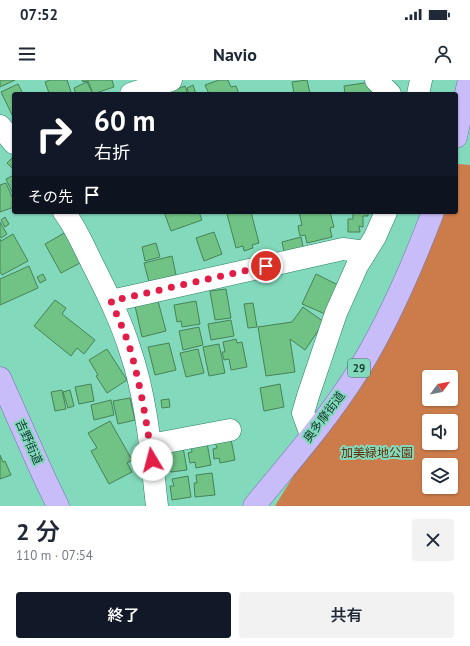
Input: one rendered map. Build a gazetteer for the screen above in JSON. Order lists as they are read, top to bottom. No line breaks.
{"streets":{"main road":["29","奥多摩街道","吉野街道"]},"parks":["加美緑地公園"],"north":"top right","page":{"status":"07:52","header":"Navio","turn":["60 m","右折"],"then":"その先","heading":["2 分","110 m · 07:54"],"buttons":["終了","共有"]}}
